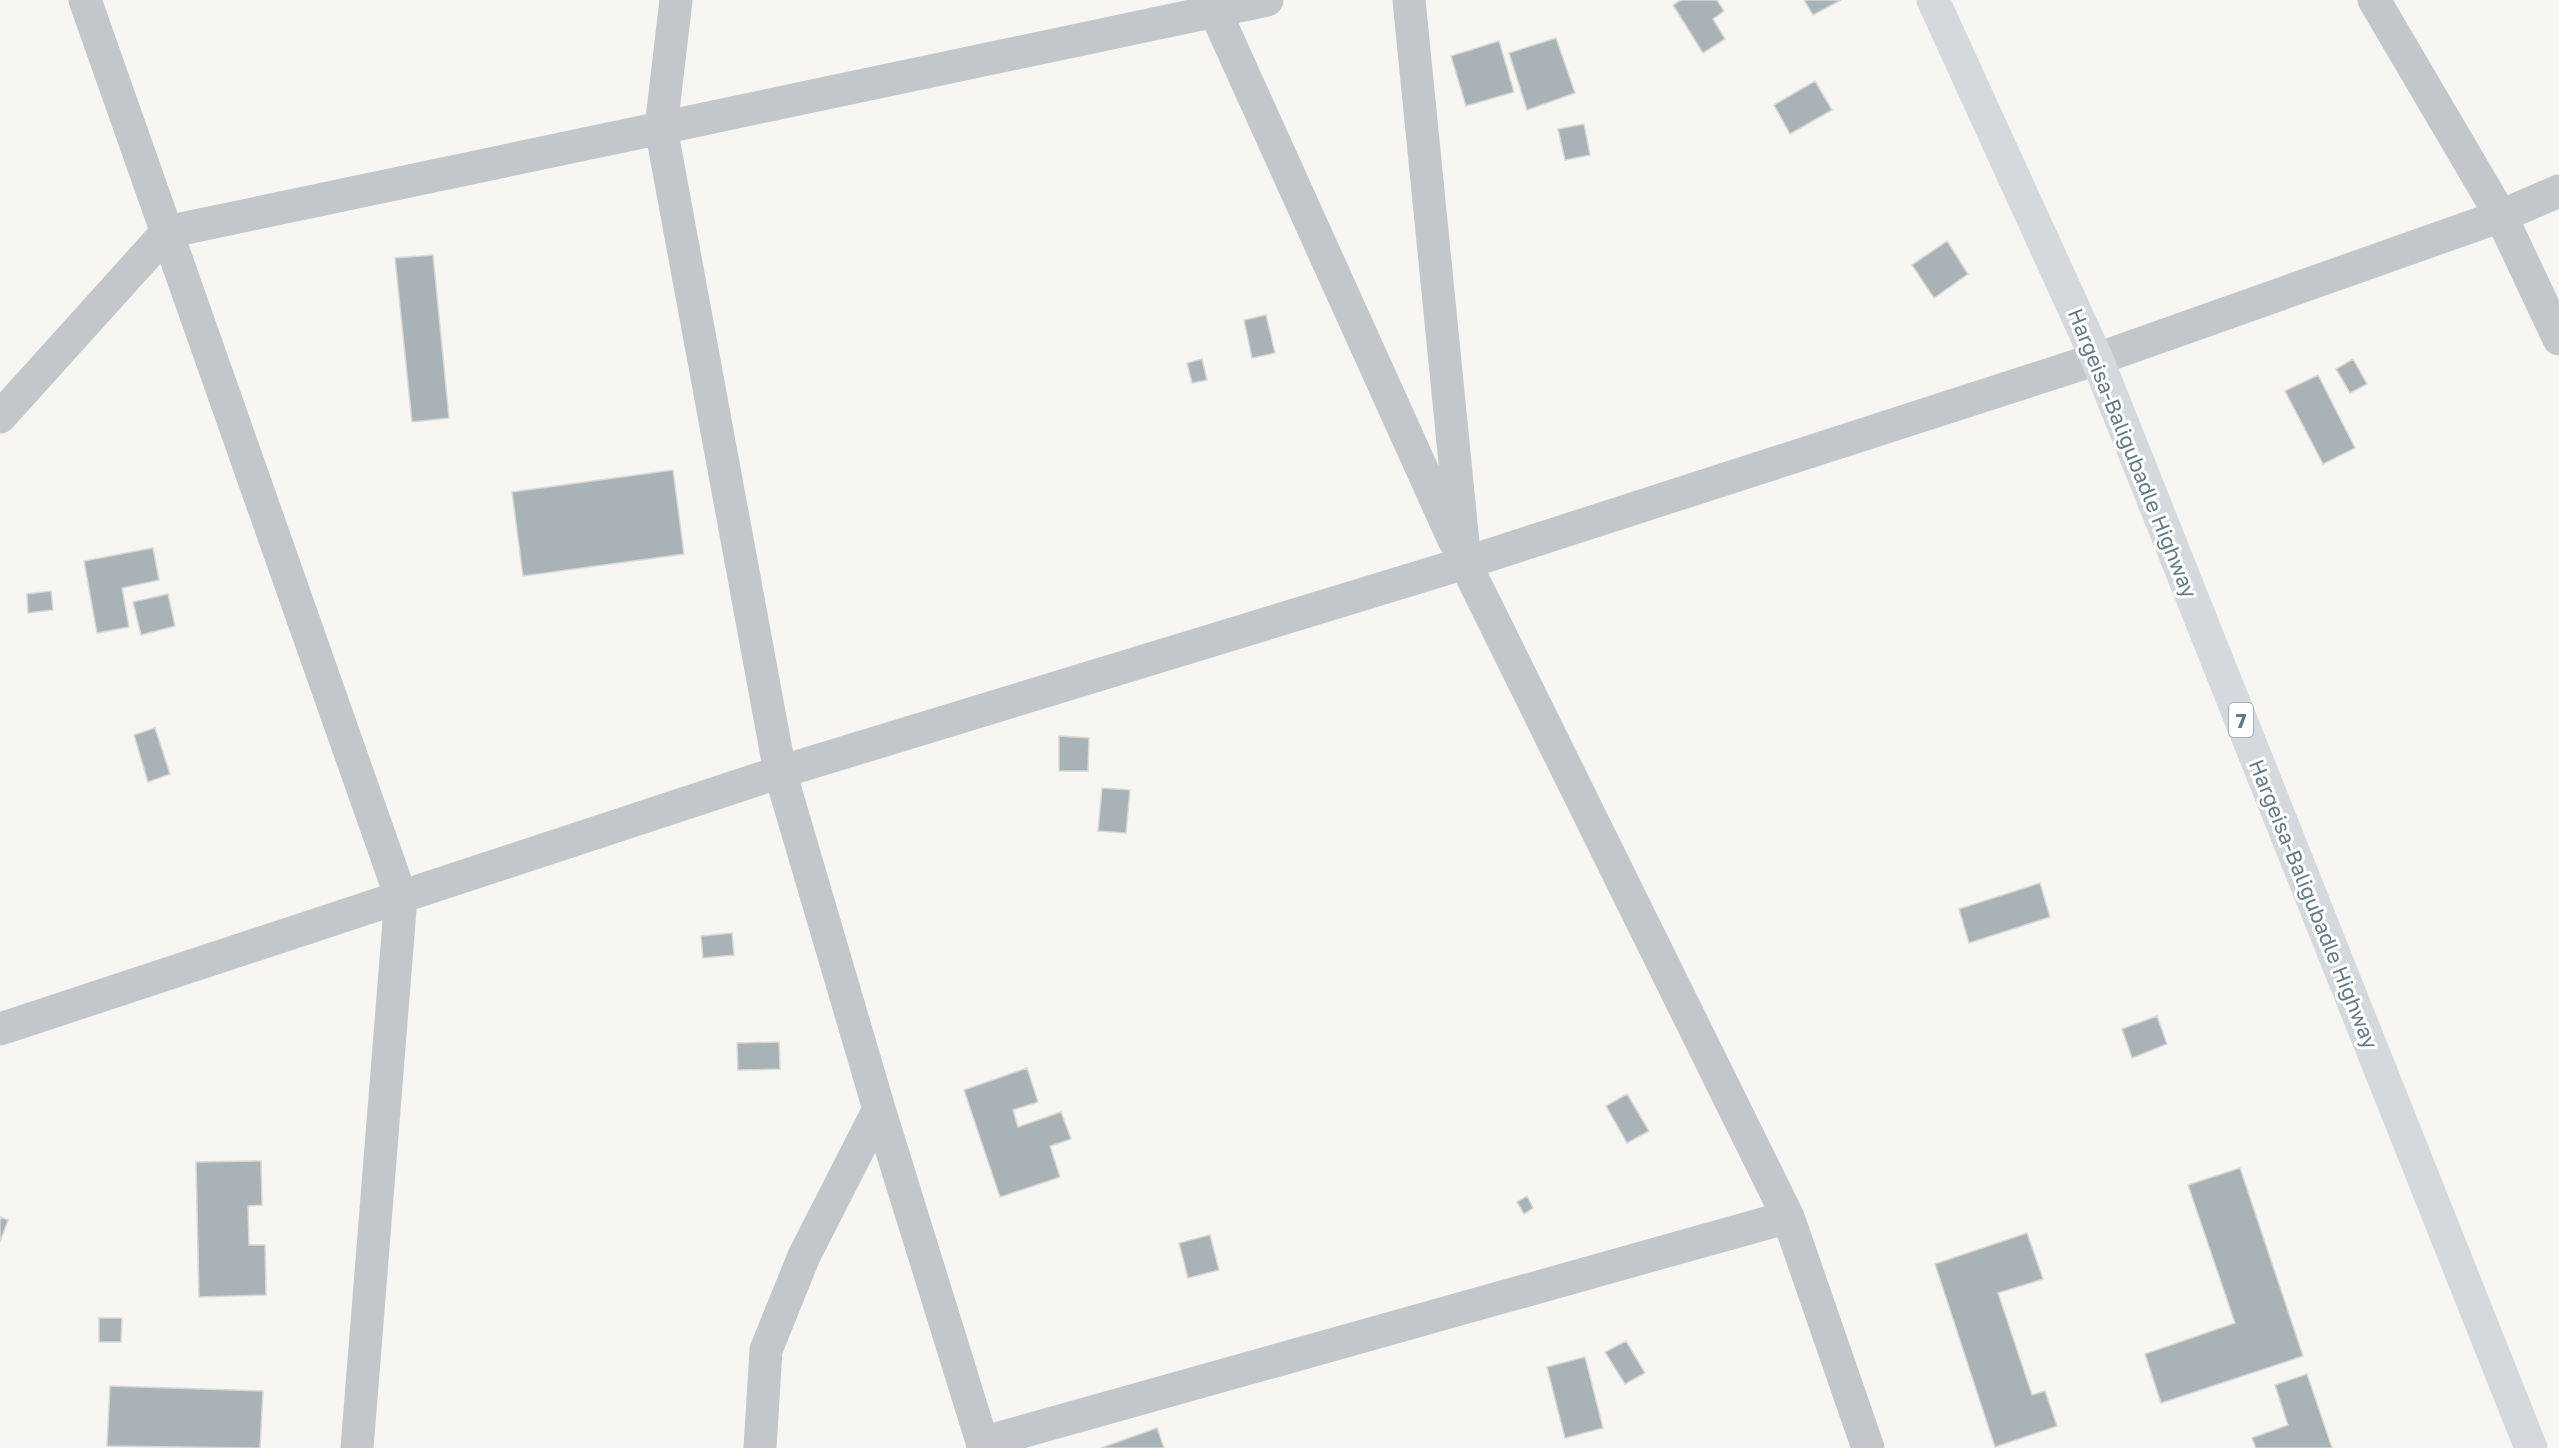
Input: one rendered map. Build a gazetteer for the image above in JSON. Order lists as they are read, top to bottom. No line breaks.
{"streets":{"highway":["Hargeisa-Baligubadle Highway","7"]}}
